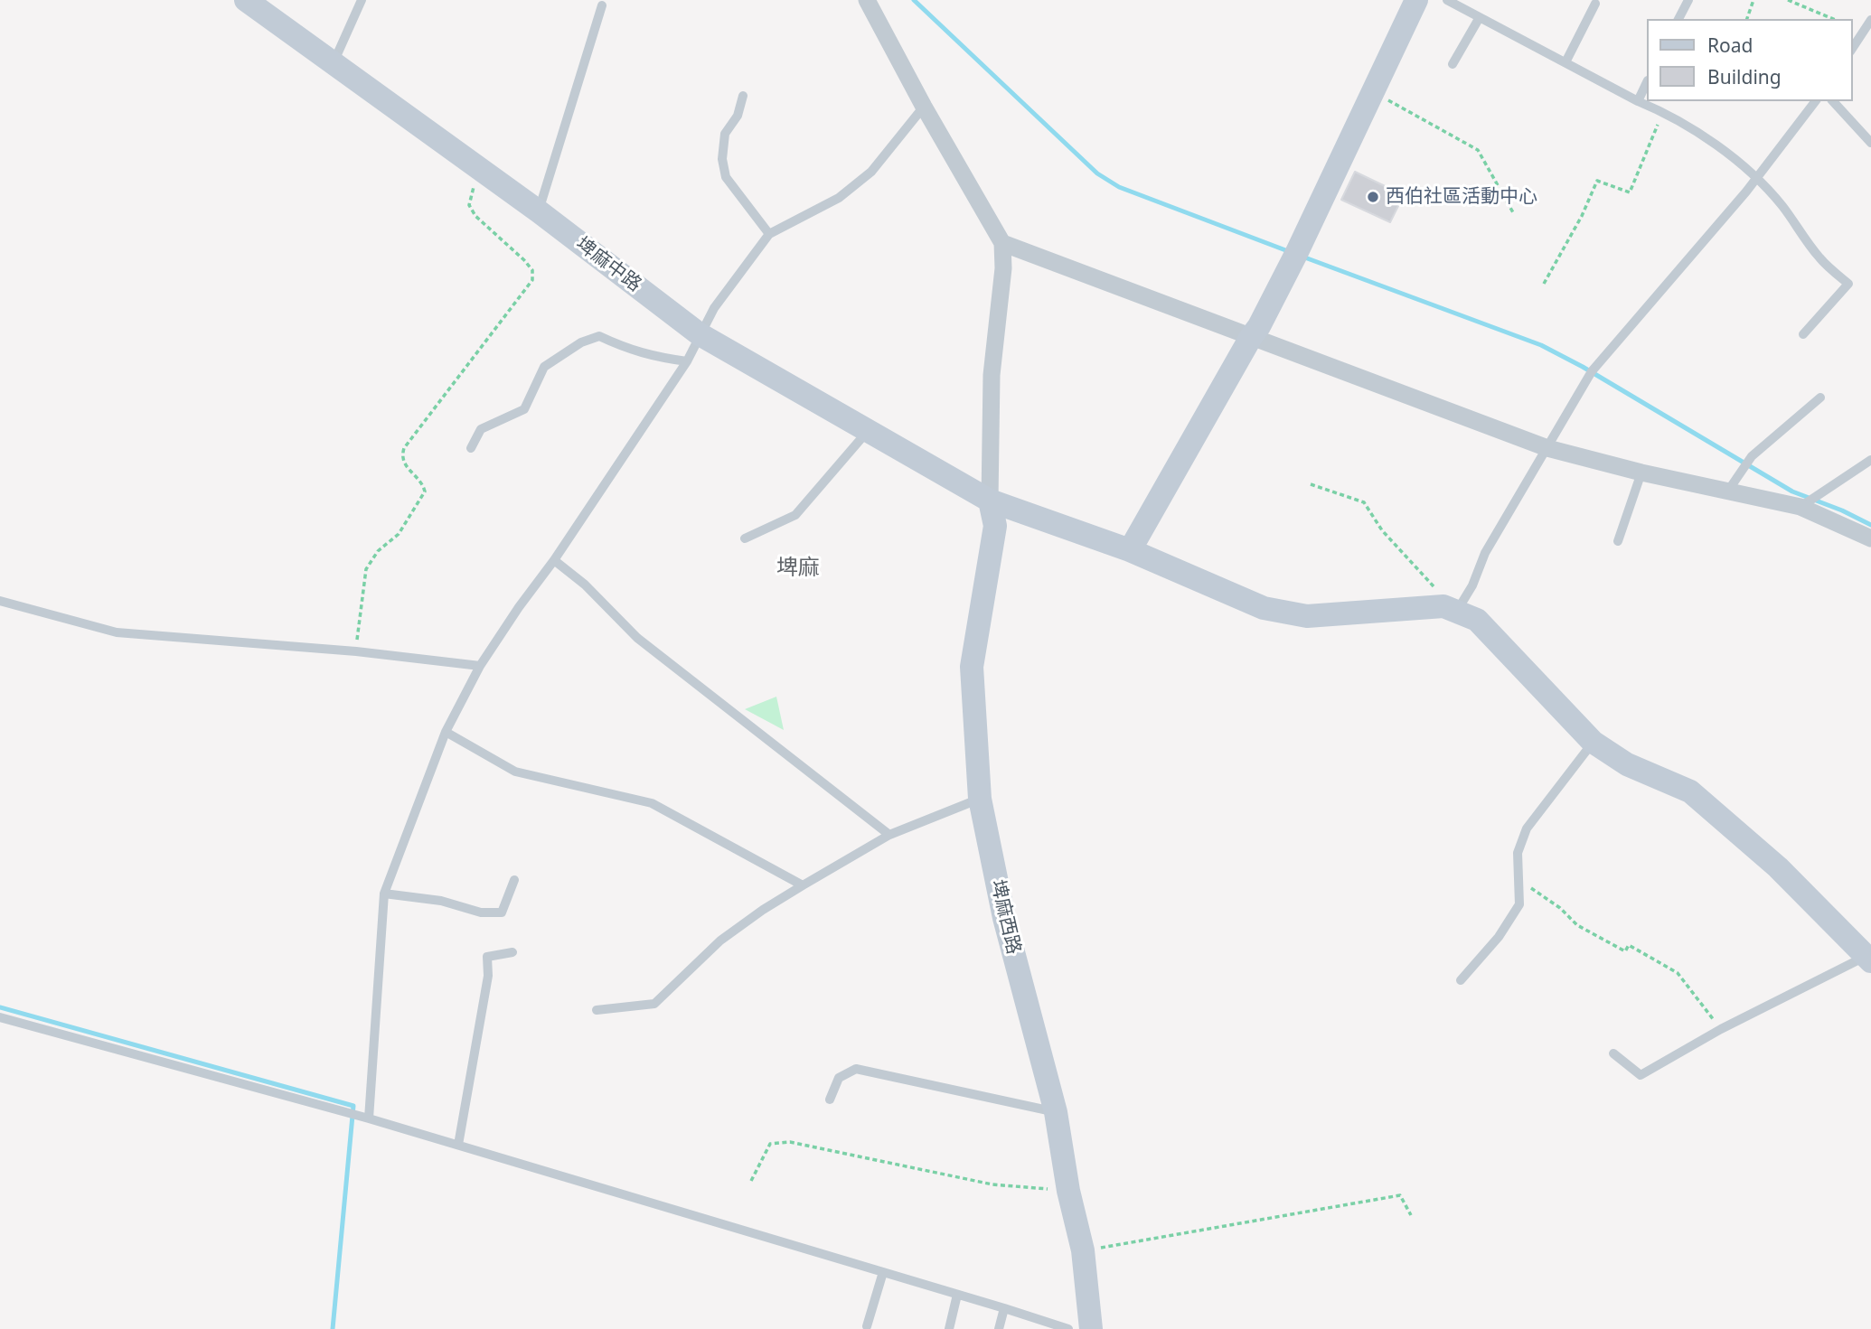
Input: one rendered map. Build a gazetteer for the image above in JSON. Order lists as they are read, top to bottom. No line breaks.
{"streets":{"street":["埤麻中路","埤麻西路"]},"crossings":[["埤麻中路","埤麻西路"]],"districts":["埤麻"],"places":["西伯社區活動中心"],"legend":["Road","Building"]}
